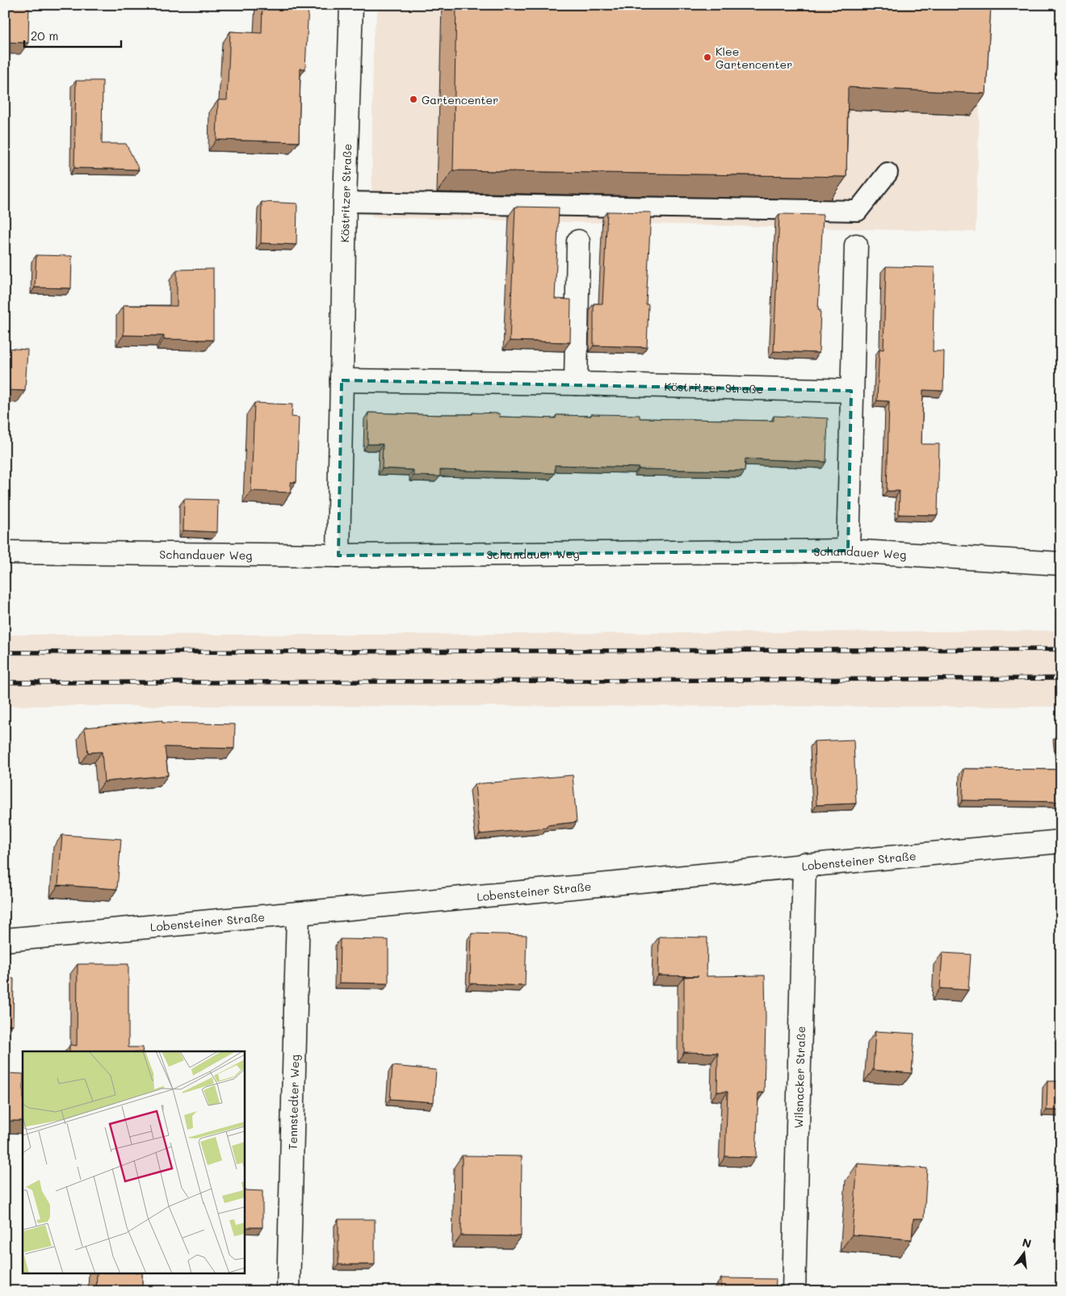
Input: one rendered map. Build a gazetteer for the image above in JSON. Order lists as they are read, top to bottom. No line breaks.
{"streets":{"street":["Köstritzer Straße","Schandauer Weg","Lobensteiner Straße","Wilsnacker Straße","Tennstedter Weg"]},"crossings":[["Köstritzer Straße","Schandauer Weg"],["Lobensteiner Straße","Wilsnacker Straße"],["Lobensteiner Straße","Tennstedter Weg"]],"places":["Klee Gartencenter","Gartencenter"],"scale_bar":"20 m","north":"top"}
